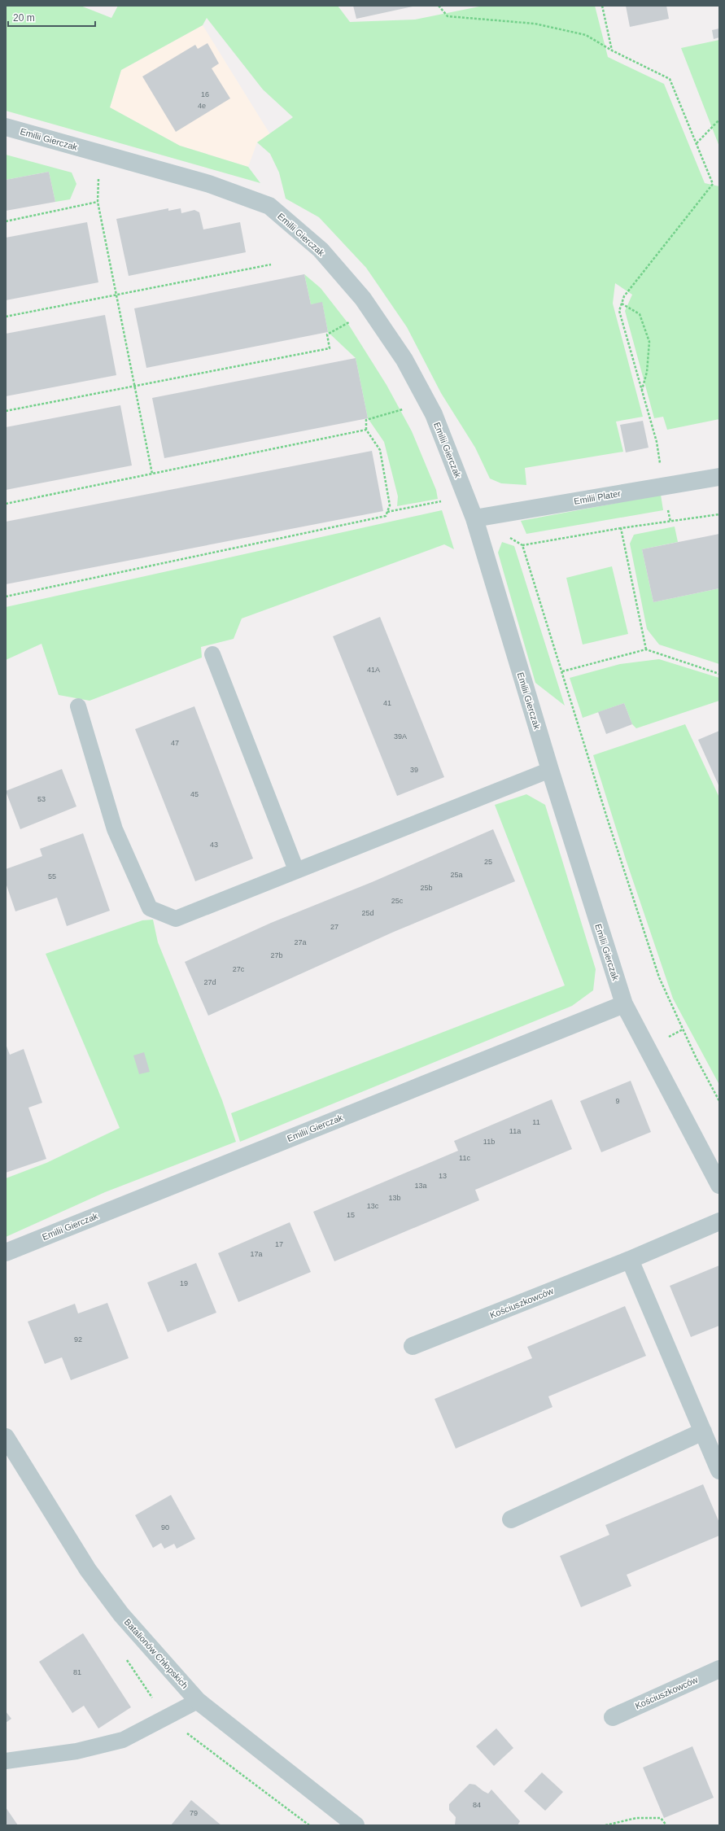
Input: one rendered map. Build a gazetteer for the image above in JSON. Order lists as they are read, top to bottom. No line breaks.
{"streets":{"street":["Emilii Gierczak","Emilii Plater","Kościuszkowców","Batalionów Chłopskich"]},"crossings":[["Emilii Gierczak","Emilii Plater"]],"house_numbers":["16","4e","41A","41","39A","47","39","45","53","43","25","25a","55","25b","25c","25d","27","27a","27b","27c","27d","9","11","11a","11b","11c","13","13a","13b","13c","15","17","17a","19","92","90","81","84","79"],"scale_bar":"20 m"}
